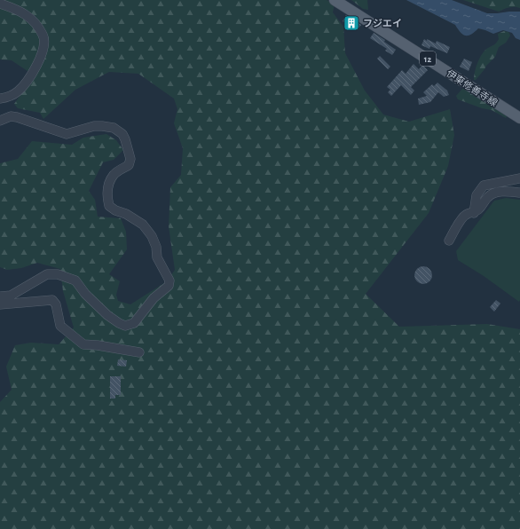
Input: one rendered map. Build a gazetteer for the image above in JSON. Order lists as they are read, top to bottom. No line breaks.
{"streets":{"main road":["12","伊東修善寺線"]},"places":{"building":["フジエイ"]}}
